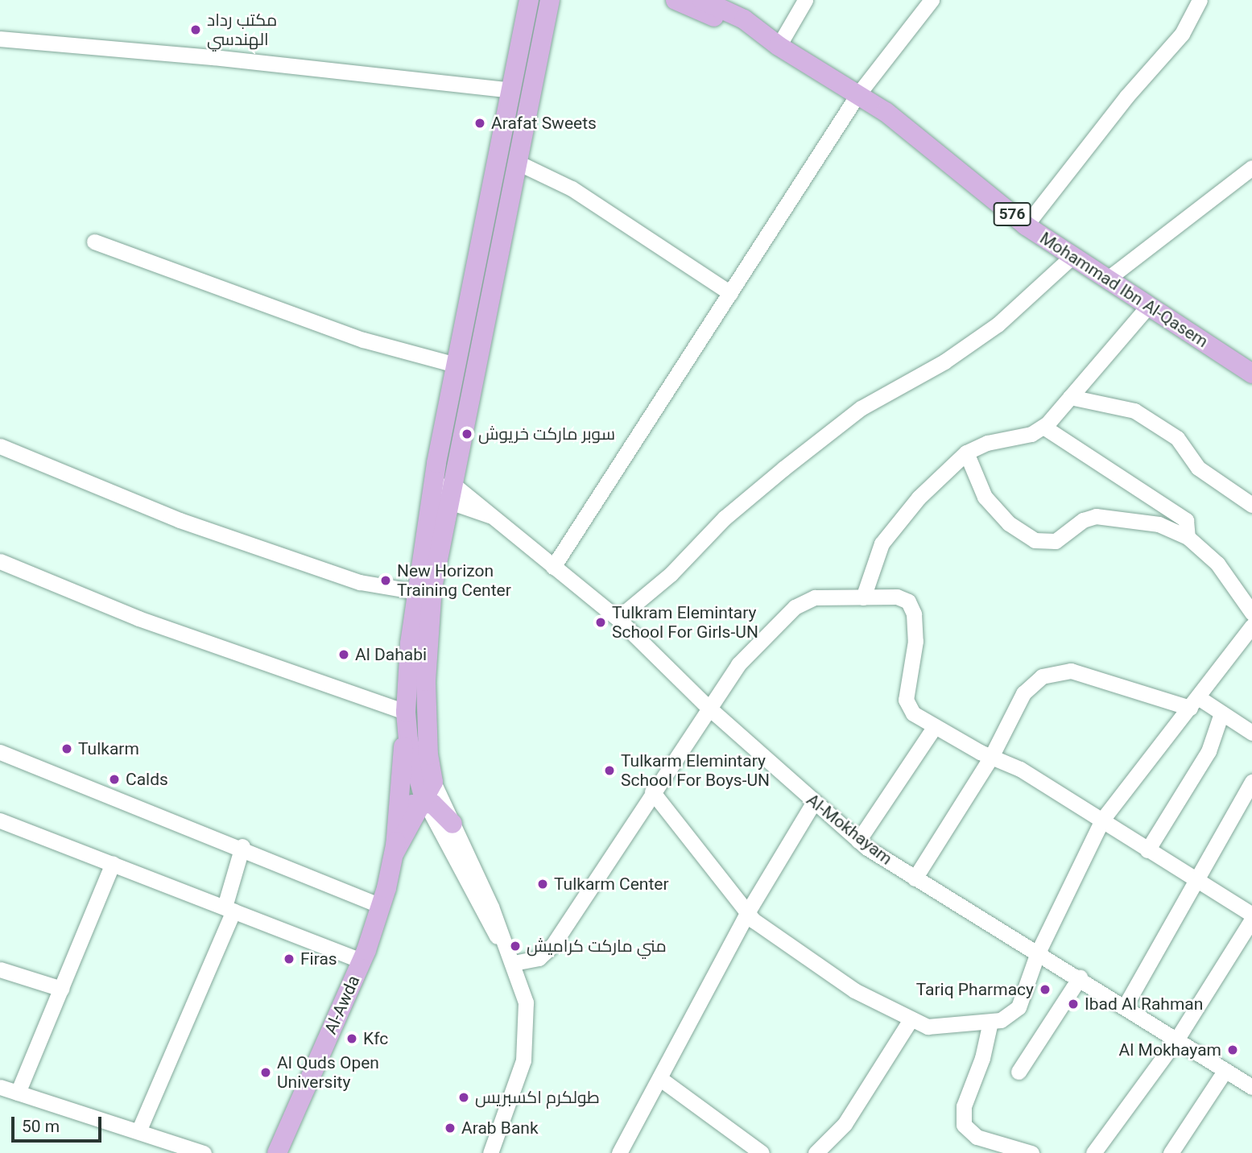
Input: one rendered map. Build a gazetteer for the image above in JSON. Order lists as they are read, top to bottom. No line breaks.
{"streets":{"main road":["576","Mohammad Ibn Al-Qasem","Al-Awda"],"street":["Al-Mokhayam"]},"places":["مكتب رداد الهندسي","Arafat Sweets","سوبر ماركت خريوش","New Horizon Training Center","Tulkram Elemintary School For Girls-UN","Al Dahabi","Tulkarm","Tulkarm Elemintary School For Boys-UN","Calds","Tulkarm Center","مني ماركت كراميش","Firas","Tariq Pharmacy","Ibad Al Rahman","Kfc","Al Mokhayam","Al Quds Open University","طولكرم اكسبريس","Arab Bank"],"scale_bar":"50 m"}
